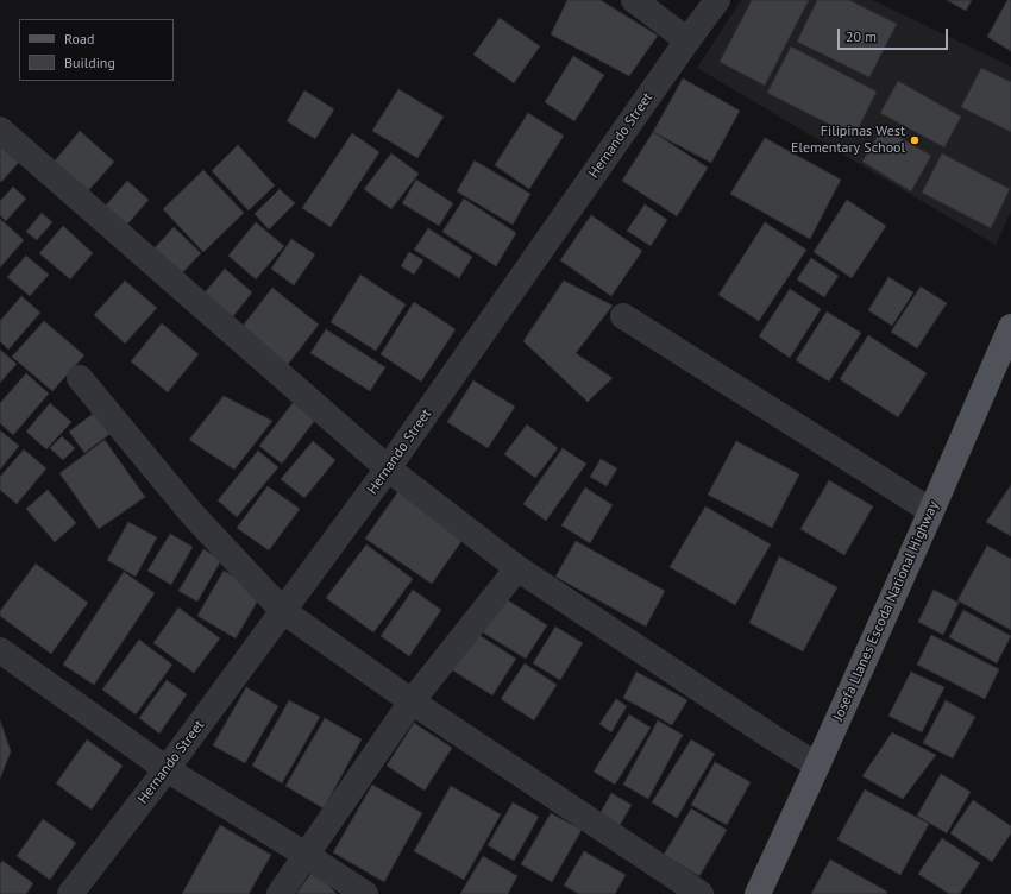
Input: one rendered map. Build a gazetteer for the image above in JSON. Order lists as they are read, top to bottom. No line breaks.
{"streets":{"main road":["Josefa Llanes Escoda National Highway"],"street":["Hernando Street"]},"places":["Filipinas West Elementary School"],"legend":["Road","Building"],"scale_bar":"20 m"}
